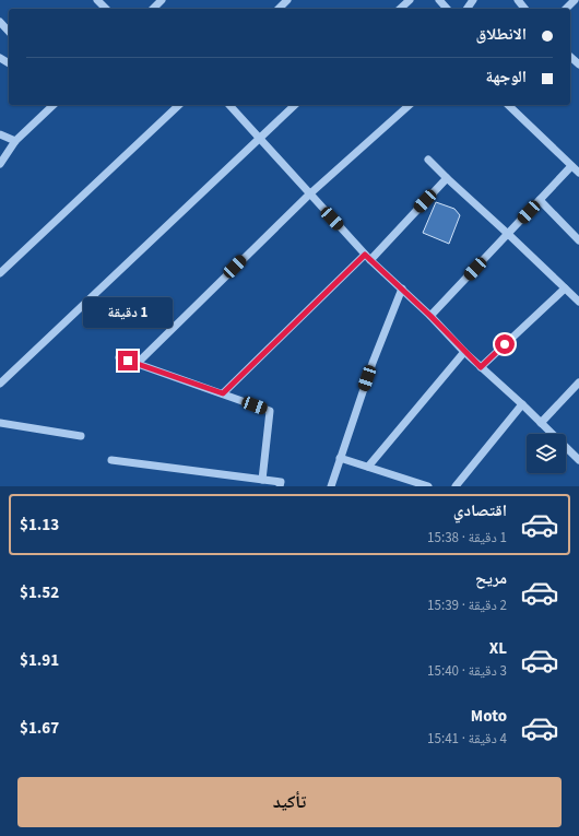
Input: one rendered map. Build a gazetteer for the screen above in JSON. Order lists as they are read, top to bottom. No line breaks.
{"page":{"banner":["الانطلاق","الوجهة"],"bubble":"1 دقيقة","list":[{"name":"اقتصادي","note":"1 دقيقة · 15:38","value":"$1.13"},{"name":"مريح","note":"2 دقيقة · 15:39","value":"$1.52"},{"name":"XL","note":"3 دقيقة · 15:40","value":"$1.91"},{"name":"Moto","note":"4 دقيقة · 15:41","value":"$1.67"}],"buttons":"تأكيد"}}
